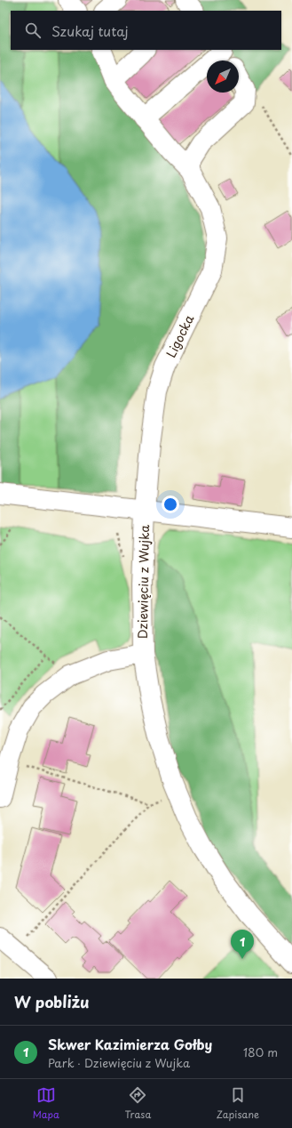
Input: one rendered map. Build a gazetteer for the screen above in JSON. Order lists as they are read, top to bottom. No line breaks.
{"streets":{"street":["Ligocka","Dziewięciu z Wujka"]},"crossings":[["Ligocka","Dziewięciu z Wujka"]],"north":"bottom left","page":{"search":"Szukaj tutaj","pins":"1","heading":"W pobliżu","list":[{"mark":"1","name":"Skwer Kazimierza Gołby","note":"Park · Dziewięciu z Wujka","value":"180 m"}],"nav":["Mapa","Trasa","Zapisane"]}}
